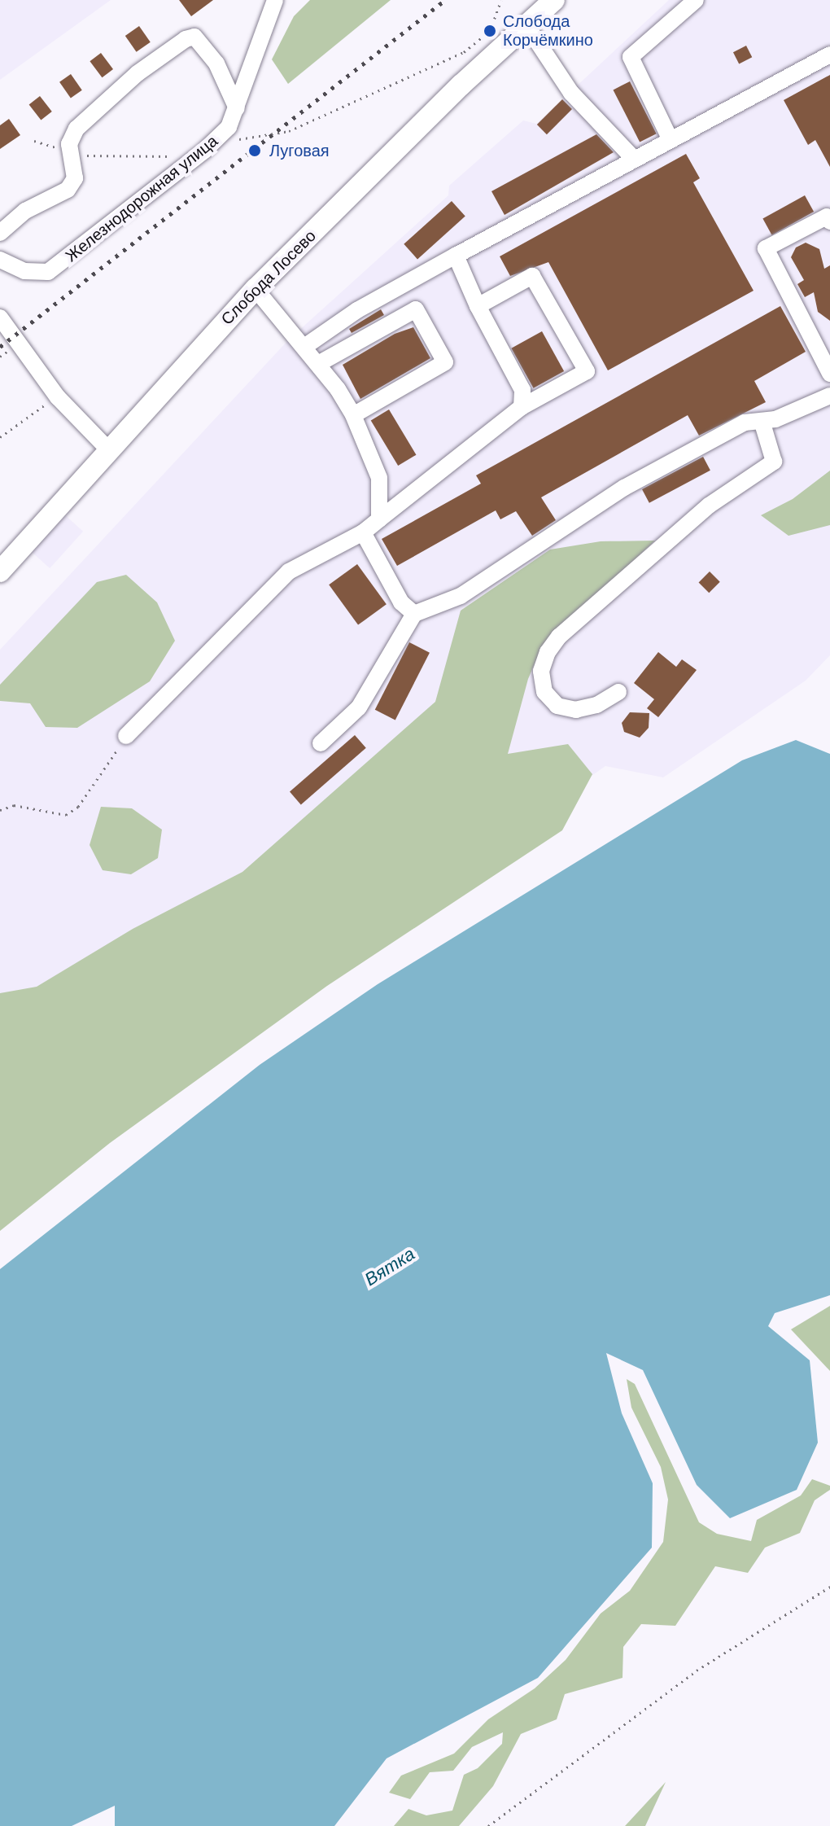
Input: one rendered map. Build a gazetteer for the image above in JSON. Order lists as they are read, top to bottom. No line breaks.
{"streets":{"main road":["Слобода Лосево"],"street":["Железнодорожная улица"]},"water":["Вятка"],"places":["Слобода Корчёмкино","Луговая"]}
